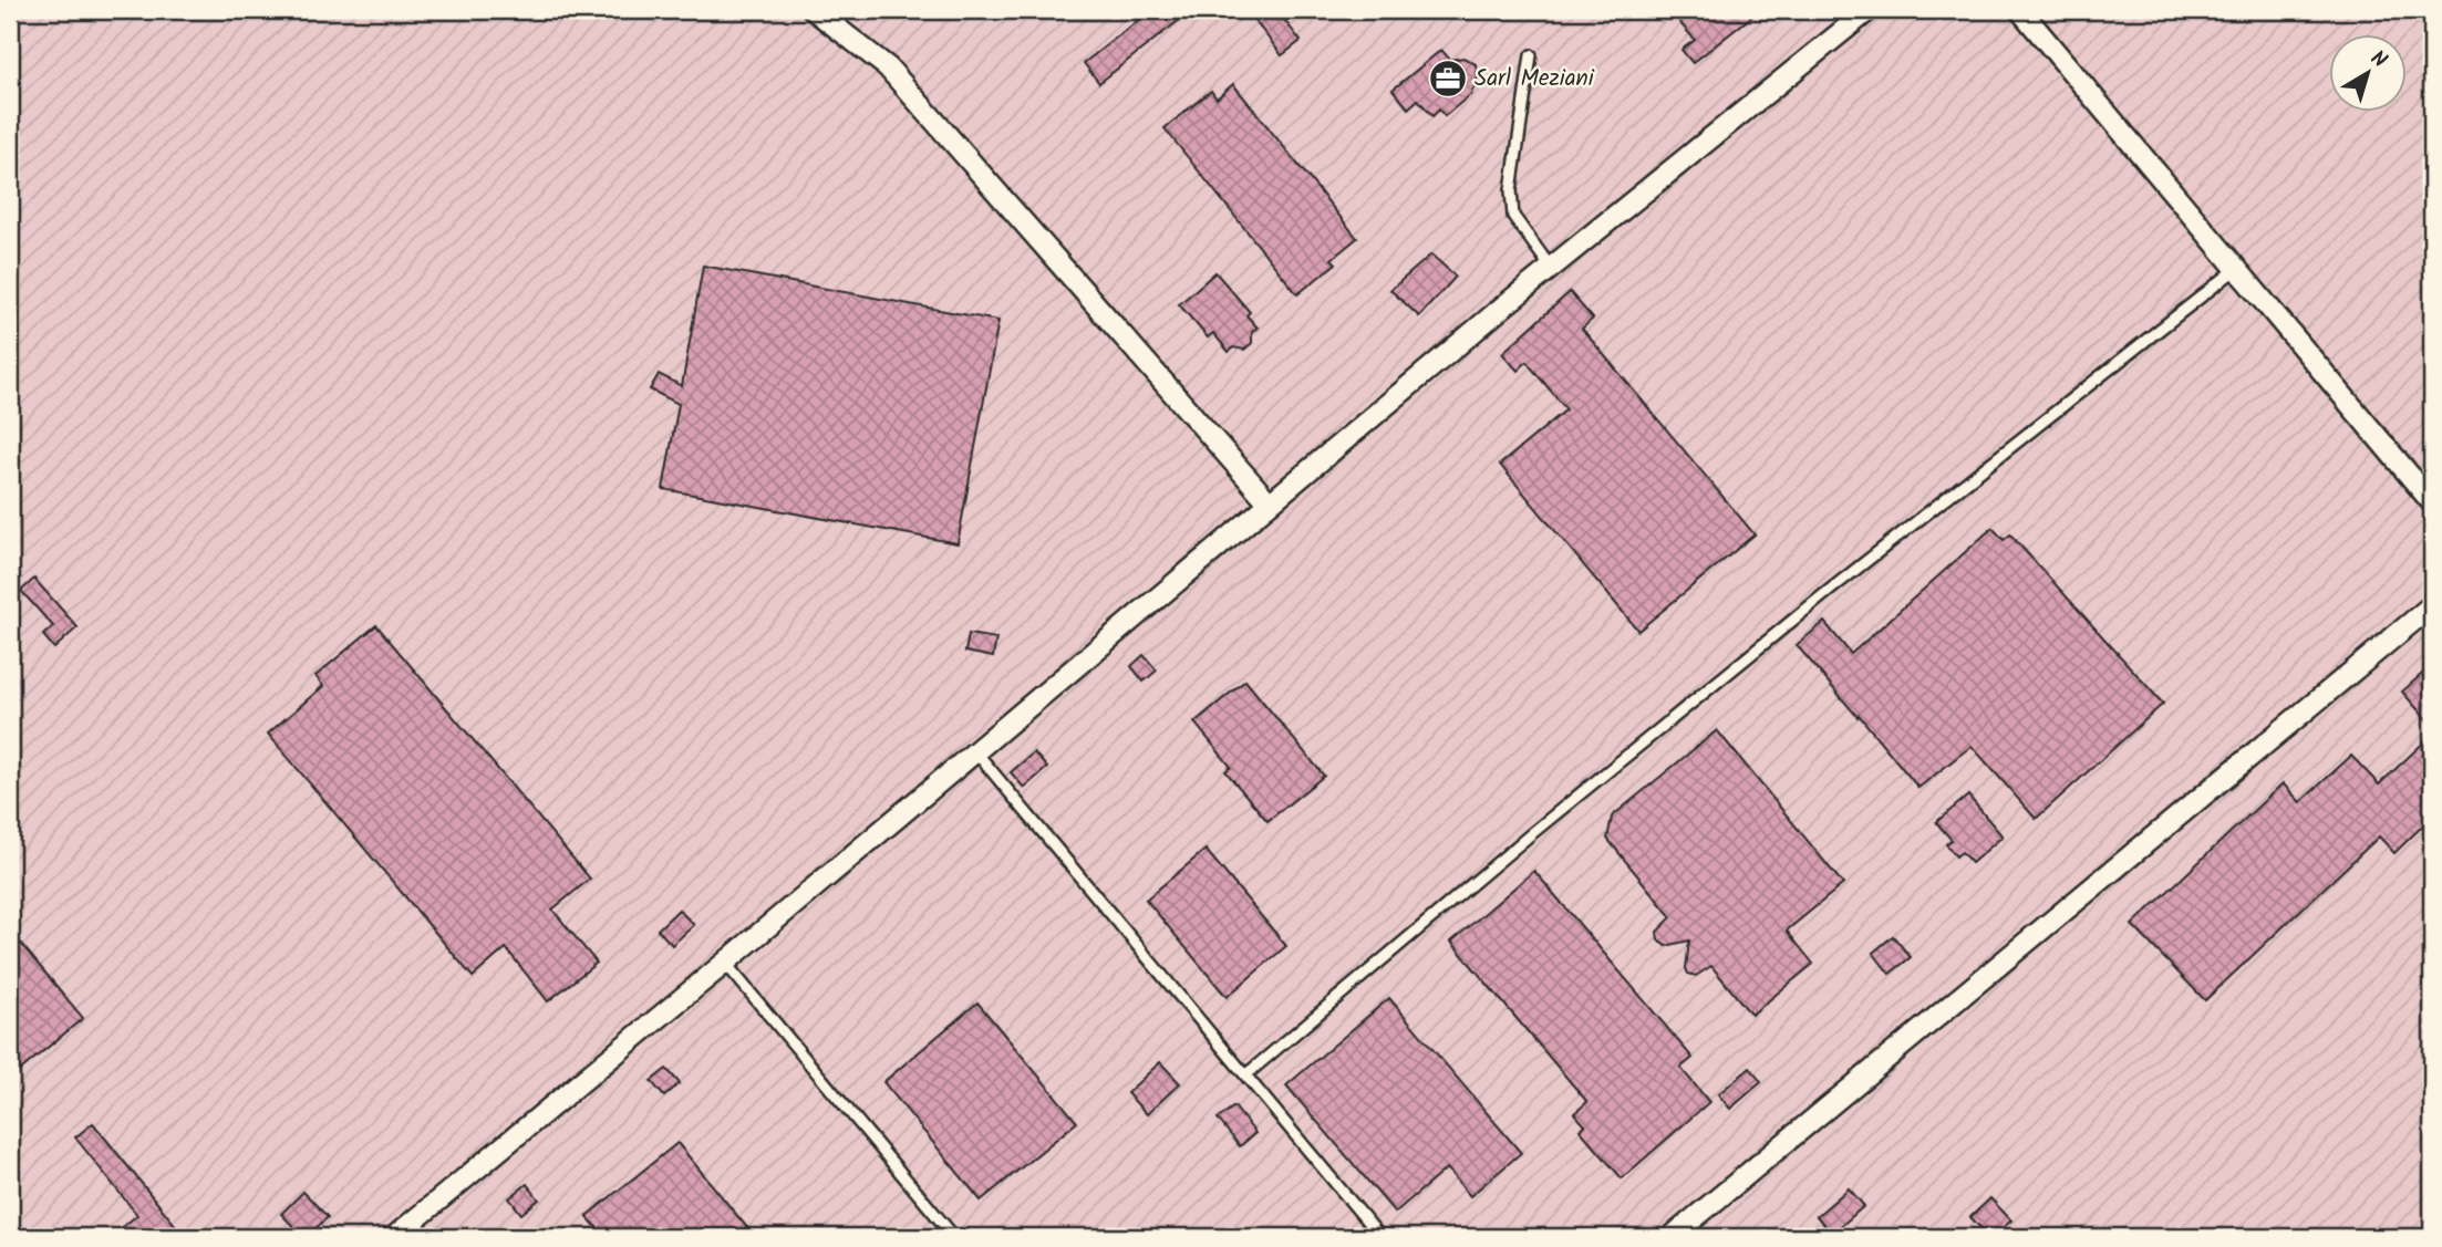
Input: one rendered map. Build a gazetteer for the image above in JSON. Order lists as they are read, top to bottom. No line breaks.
{"places":{"office":["Sarl Meziani"]},"north":"top right"}
